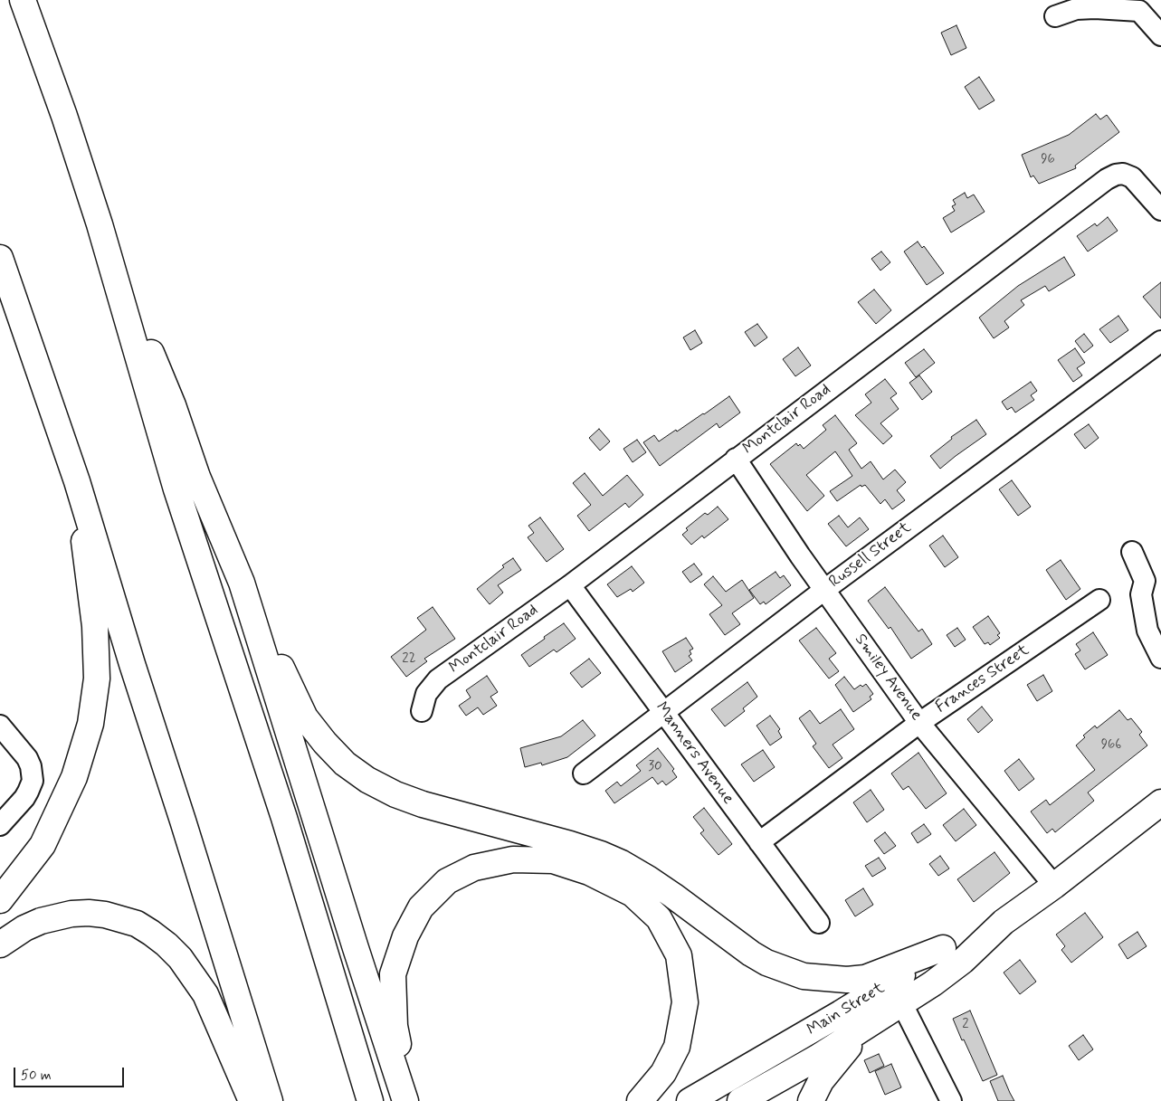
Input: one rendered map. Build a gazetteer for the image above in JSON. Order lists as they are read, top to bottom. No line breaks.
{"streets":{"highway":["Main Street"],"street":["Montclair Road","Russell Street","Smiley Avenue","Frances Street","Manners Avenue"]},"crossings":[["Montclair Road","Smiley Avenue"],["Montclair Road","Manners Avenue"],["Russell Street","Smiley Avenue"],["Russell Street","Manners Avenue"],["Smiley Avenue","Frances Street"],["Smiley Avenue","Main Street"],["Frances Street","Manners Avenue"]],"house_numbers":["96","22","966","30","2"],"scale_bar":"50 m"}
